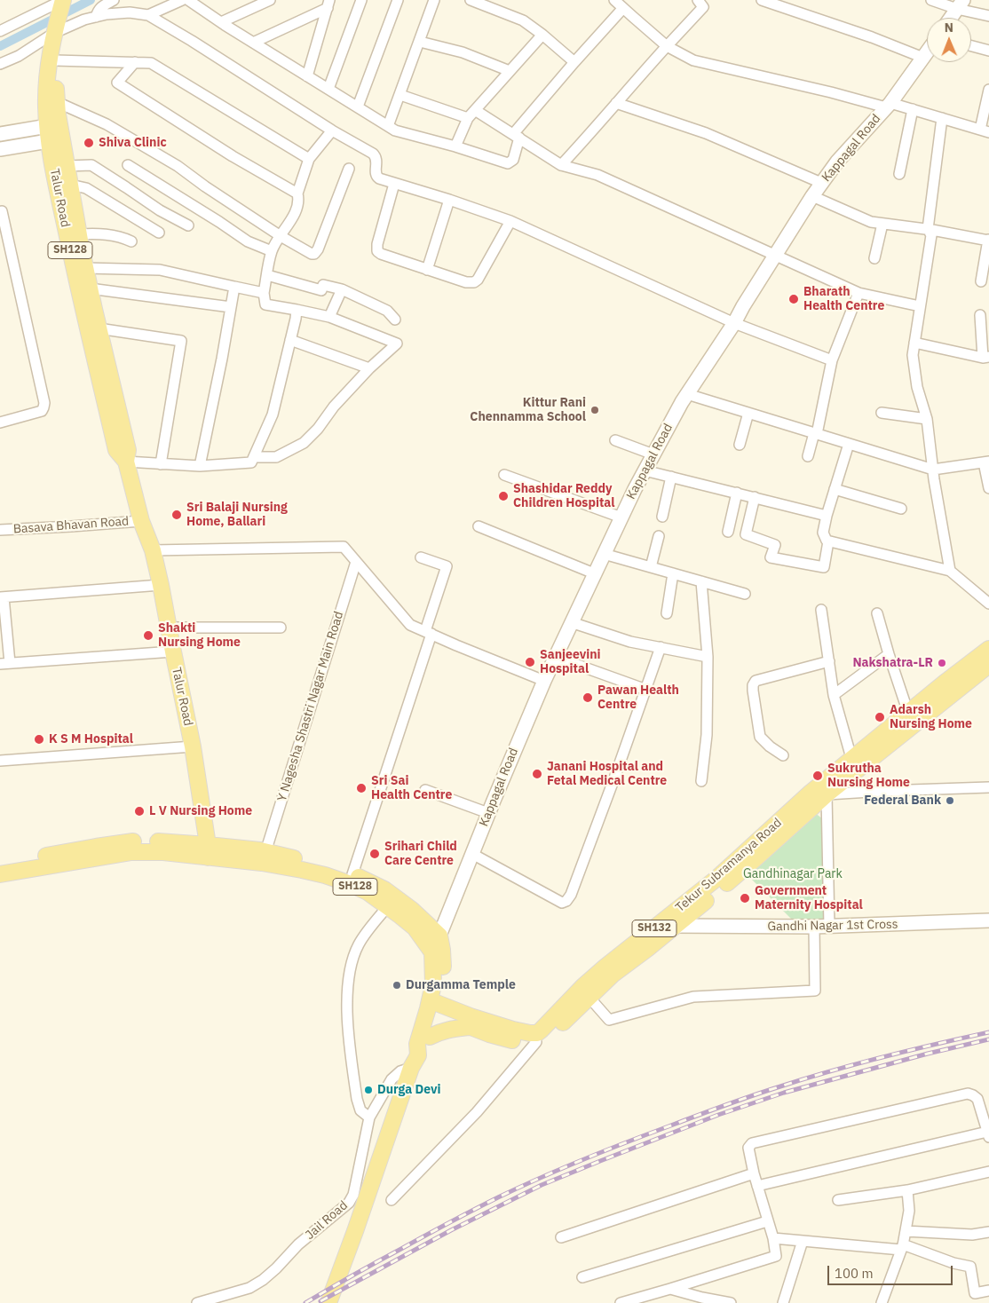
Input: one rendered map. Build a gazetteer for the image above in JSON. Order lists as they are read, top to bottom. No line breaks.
{"streets":{"main road":["Kappagal Road","Talur Road","SH128","Tekur Subramanya Road","Gandhi Nagar 1st Cross","SH132"],"street":["Basava Bhavan Road","Y Nagesha Shastri Nagar Main Road","Jail Road"]},"crossings":[["Kappagal Road","SH128"],["Talur Road","SH128"],["Talur Road","Basava Bhavan Road"],["Tekur Subramanya Road","Gandhi Nagar 1st Cross"],["Tekur Subramanya Road","SH132"]],"parks":["Gandhinagar Park"],"places":["Shiva Clinic","Bharath Health Centre","Kittur Rani Chennamma School","Shashidar Reddy Children Hospital","Sri Balaji Nursing Home, Ballari","Shakti Nursing Home","Sanjeevini Hospital","Nakshatra-LR","Pawan Health Centre","Adarsh Nursing Home","K S M Hospital","Janani Hospital and Fetal Medical Centre","Sukrutha Nursing Home","Sri Sai Health Centre","Federal Bank","L V Nursing Home","Srihari Child Care Centre","Government Maternity Hospital","Durgamma Temple","Durga Devi"],"scale_bar":"100 m","north":"top"}
